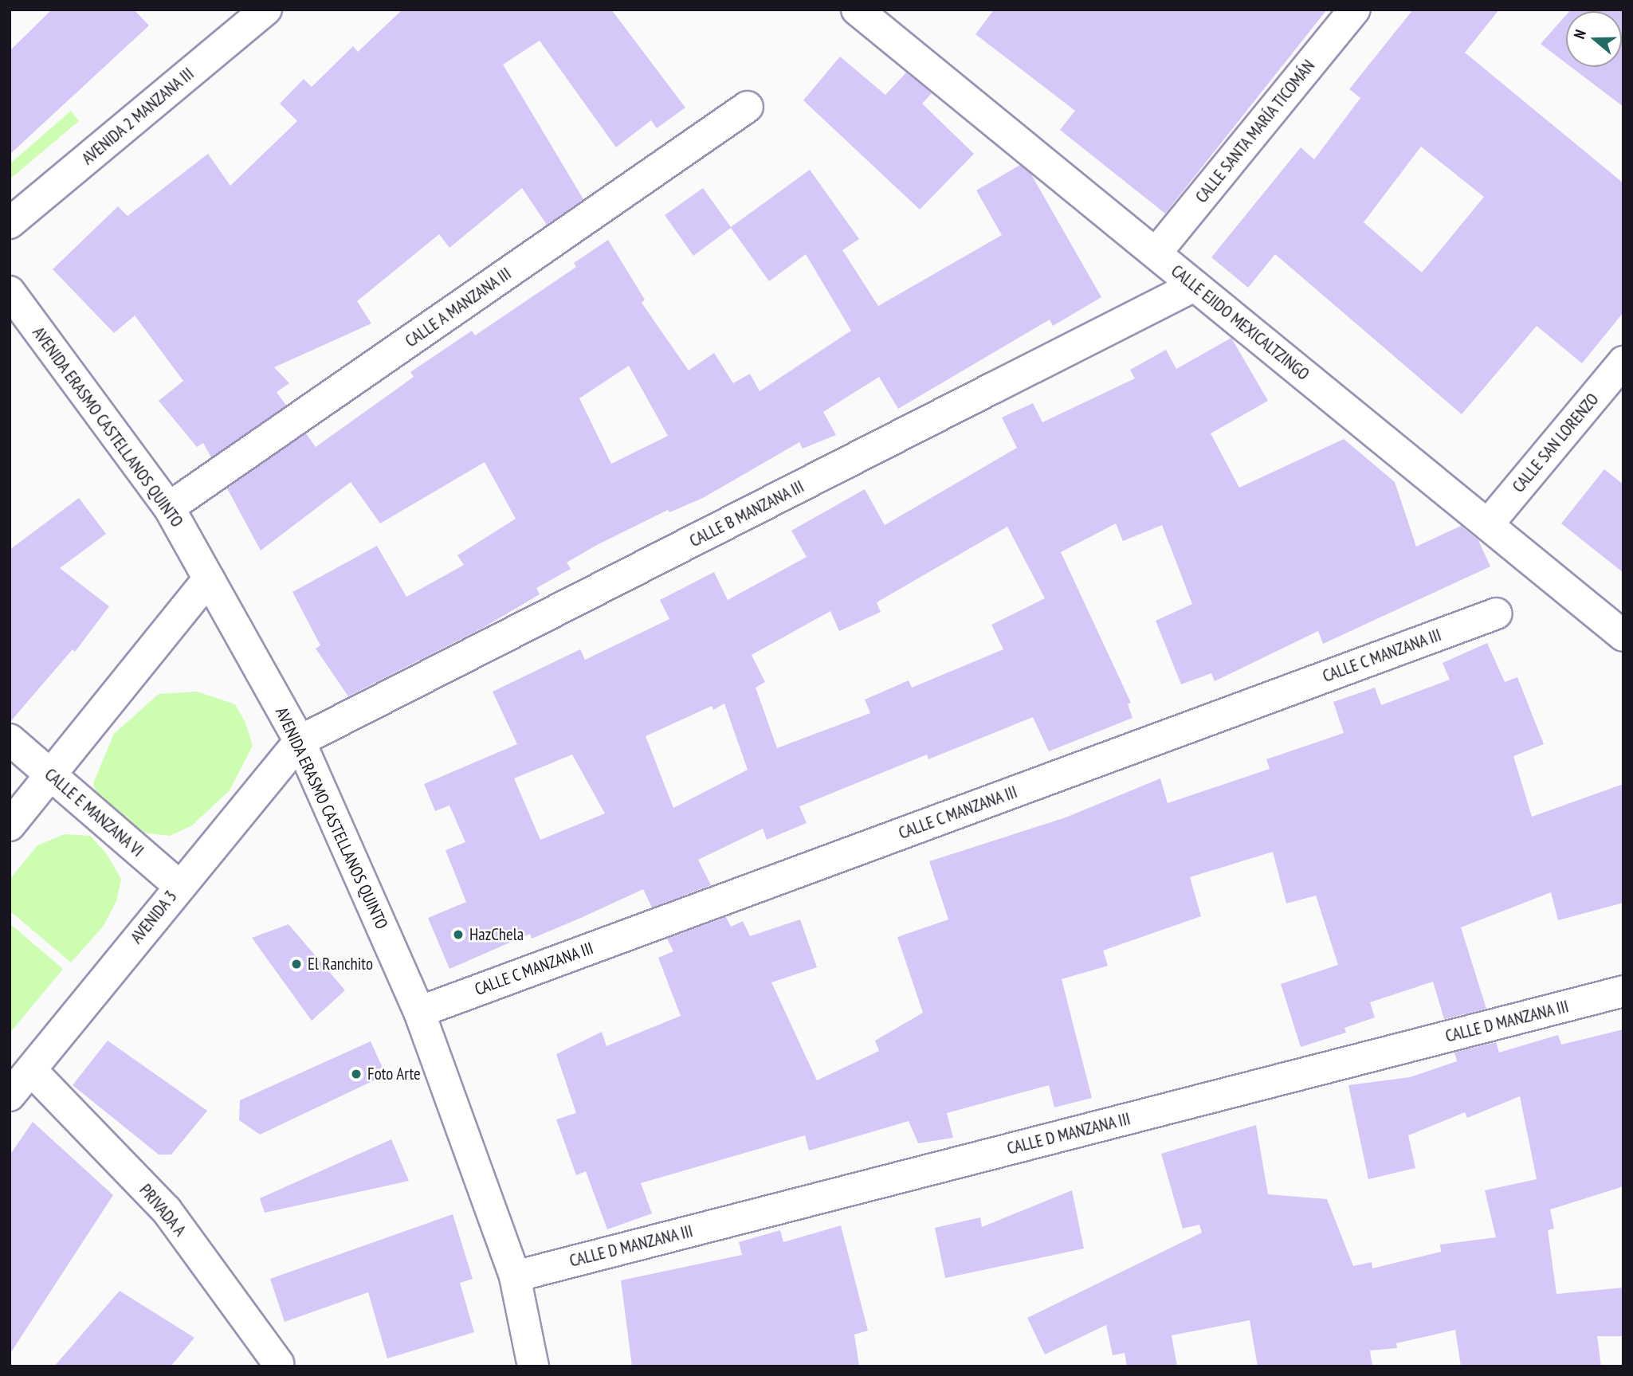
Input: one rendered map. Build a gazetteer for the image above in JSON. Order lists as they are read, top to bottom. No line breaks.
{"streets":{"street":["AVENIDA 2 MANZANA III","CALLE SANTA MARÍA TICOMÁN","CALLE A MANZANA III","CALLE EJIDO MEXICALTZINGO","AVENIDA ERASMO CASTELLANOS QUINTO","CALLE SAN LORENZO","CALLE B MANZANA III","CALLE C MANZANA III","CALLE E MANZANA VI","AVENIDA 3","CALLE D MANZANA III","PRIVADA A"]},"crossings":[["CALLE SANTA MARÍA TICOMÁN","CALLE EJIDO MEXICALTZINGO"],["CALLE A MANZANA III","AVENIDA ERASMO CASTELLANOS QUINTO"],["CALLE EJIDO MEXICALTZINGO","CALLE SAN LORENZO"],["CALLE EJIDO MEXICALTZINGO","CALLE B MANZANA III"],["AVENIDA ERASMO CASTELLANOS QUINTO","CALLE B MANZANA III"],["AVENIDA ERASMO CASTELLANOS QUINTO","CALLE C MANZANA III"],["AVENIDA ERASMO CASTELLANOS QUINTO","AVENIDA 3"],["AVENIDA ERASMO CASTELLANOS QUINTO","CALLE D MANZANA III"],["CALLE B MANZANA III","AVENIDA 3"],["CALLE E MANZANA VI","AVENIDA 3"],["AVENIDA 3","PRIVADA A"]],"places":["HazChela","El Ranchito","Foto Arte"],"north":"left"}
